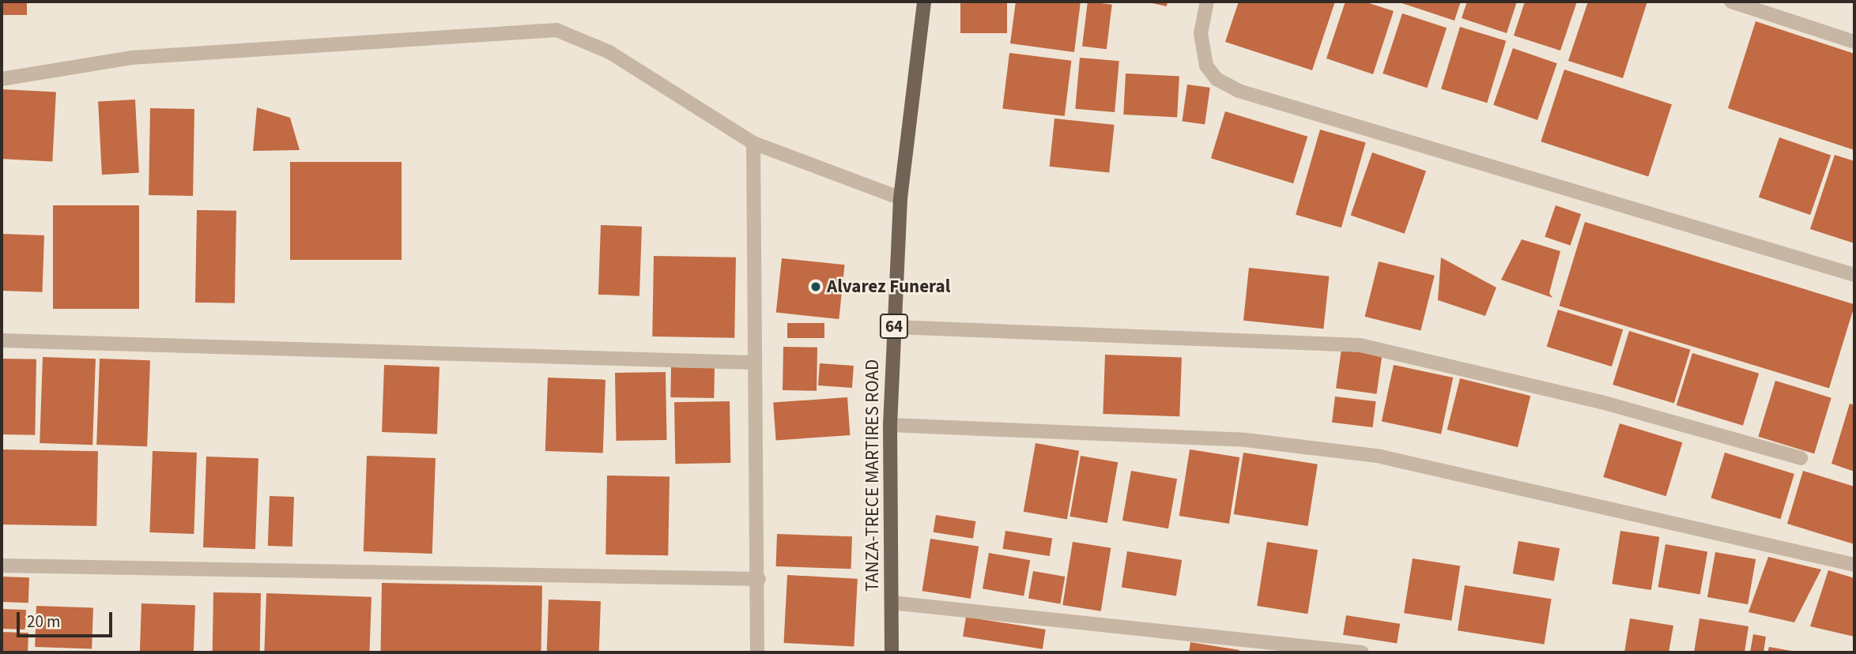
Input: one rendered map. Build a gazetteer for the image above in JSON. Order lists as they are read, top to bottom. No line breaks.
{"streets":{"main road":["64","TANZA-TRECE MARTIRES ROAD"]},"places":["Alvarez Funeral"],"scale_bar":"20 m"}
